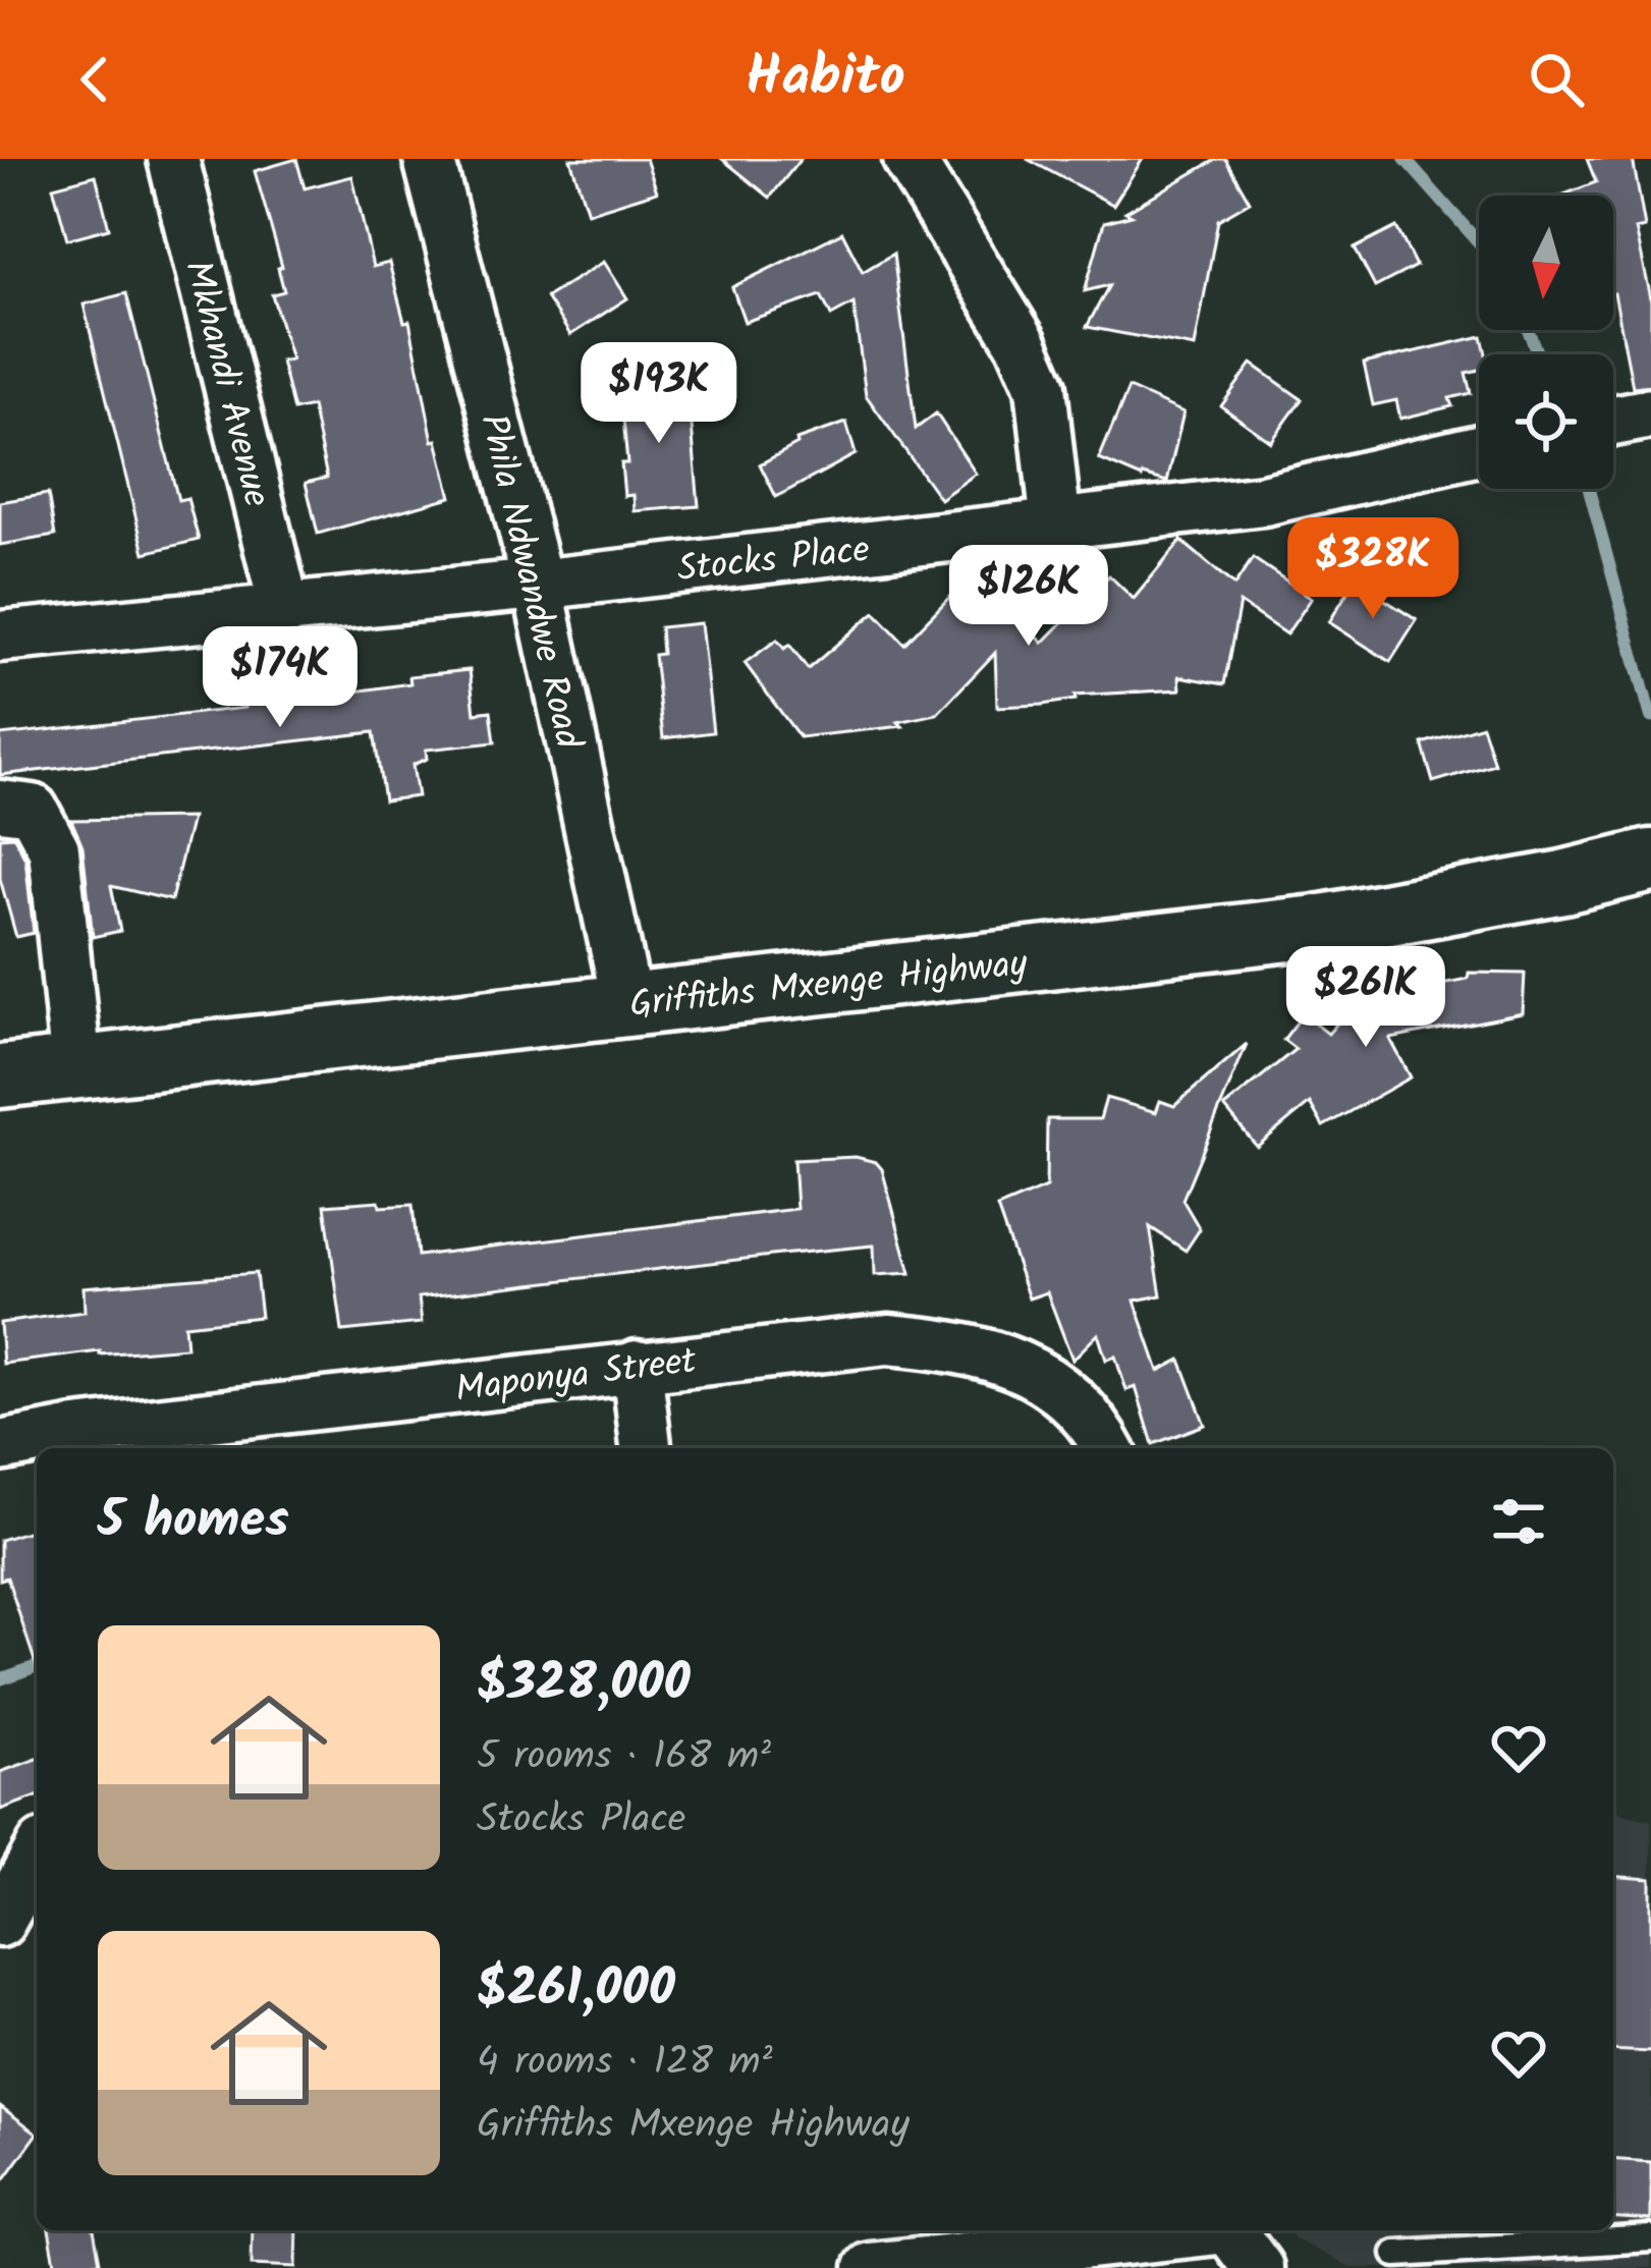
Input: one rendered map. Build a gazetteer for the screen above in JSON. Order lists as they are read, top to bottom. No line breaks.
{"streets":{"street":["Mkhandi Avenue","Stocks Place","Phila Ndwandwe Road","Griffiths Mxenge Highway","Maponya Street"]},"crossings":[["Mkhandi Avenue","Stocks Place"],["Stocks Place","Phila Ndwandwe Road"],["Phila Ndwandwe Road","Griffiths Mxenge Highway"]],"north":"bottom","page":{"header":"Habito","price":["$193K","$328K","$126K","$174K","$261K"],"heading":"5 homes","list":[{"name":"$328,000","note":"5 rooms · 168 m² · Stocks Place"},{"name":"$261,000","note":"4 rooms · 128 m² · Griffiths Mxenge Highway"}]}}
